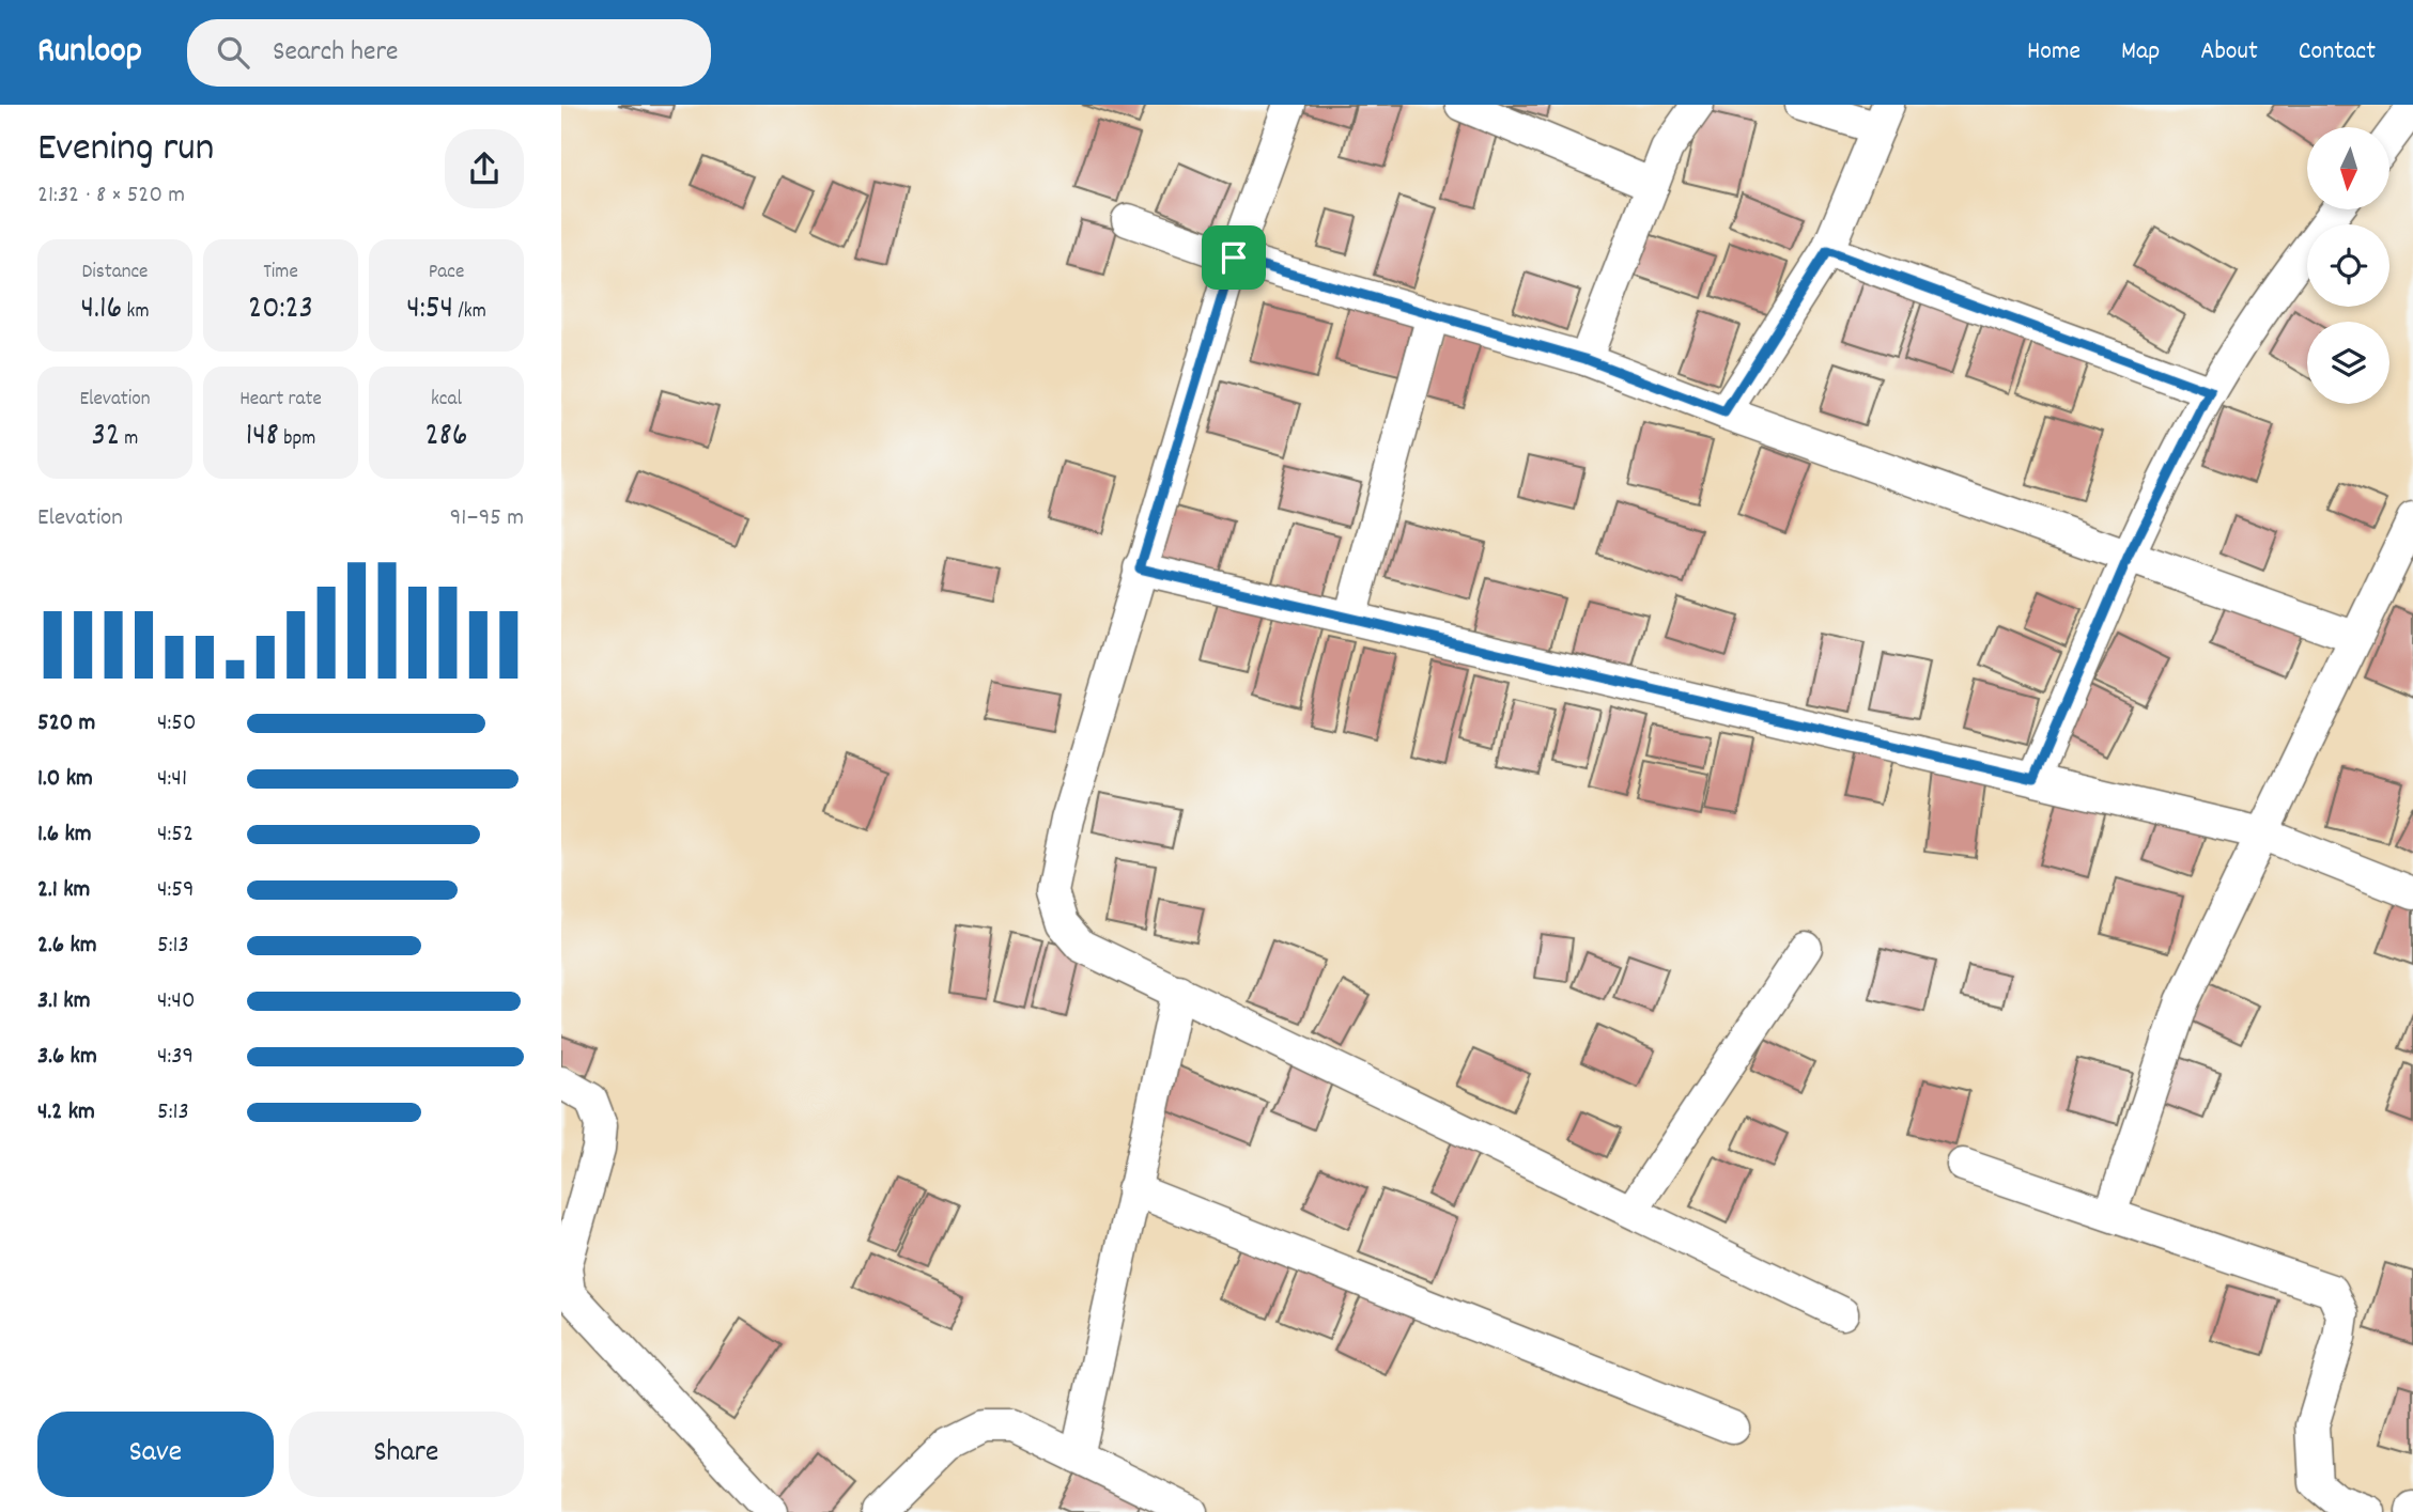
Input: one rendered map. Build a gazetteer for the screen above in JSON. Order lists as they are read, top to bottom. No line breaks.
{"north":"bottom","page":{"header":"Runloop","search":"Search here","nav":["Home","Map","About","Contact"],"heading":["Evening run","21:32 · 8 × 520 m"],"stats":[["Distance","4.16 km"],["Time","20:23"],["Pace","4:54 /km"],["Elevation","32 m"],["Heart rate","148 bpm"],["kcal","286"]],"chart":["Elevation","91–95 m"],"list":[{"name":"520 m","note":"4:50"},{"name":"1.0 km","note":"4:41"},{"name":"1.6 km","note":"4:52"},{"name":"2.1 km","note":"4:59"},{"name":"2.6 km","note":"5:13"},{"name":"3.1 km","note":"4:40"},{"name":"3.6 km","note":"4:39"},{"name":"4.2 km","note":"5:13"}],"buttons":["Save","Share"]}}
